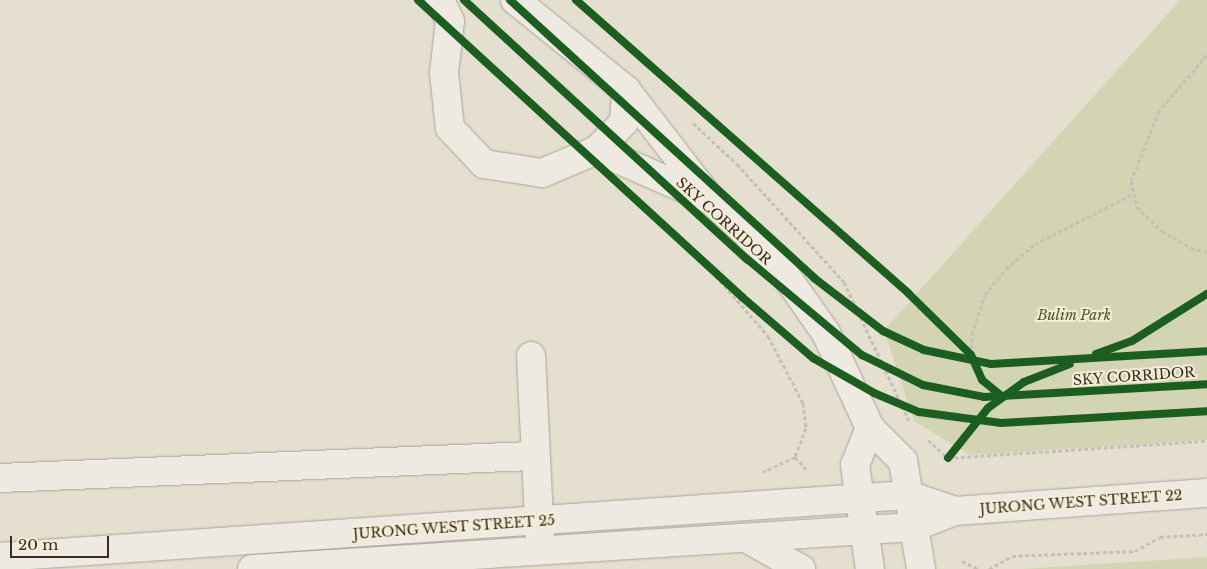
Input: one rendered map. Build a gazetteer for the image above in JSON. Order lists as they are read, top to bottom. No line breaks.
{"streets":{"street":["JURONG WEST STREET 22","JURONG WEST STREET 25"],"cycle path":["SKY CORRIDOR"]},"crossings":[["JURONG WEST STREET 22","JURONG WEST STREET 25"]],"parks":["Bulim Park"],"scale_bar":"20 m"}
